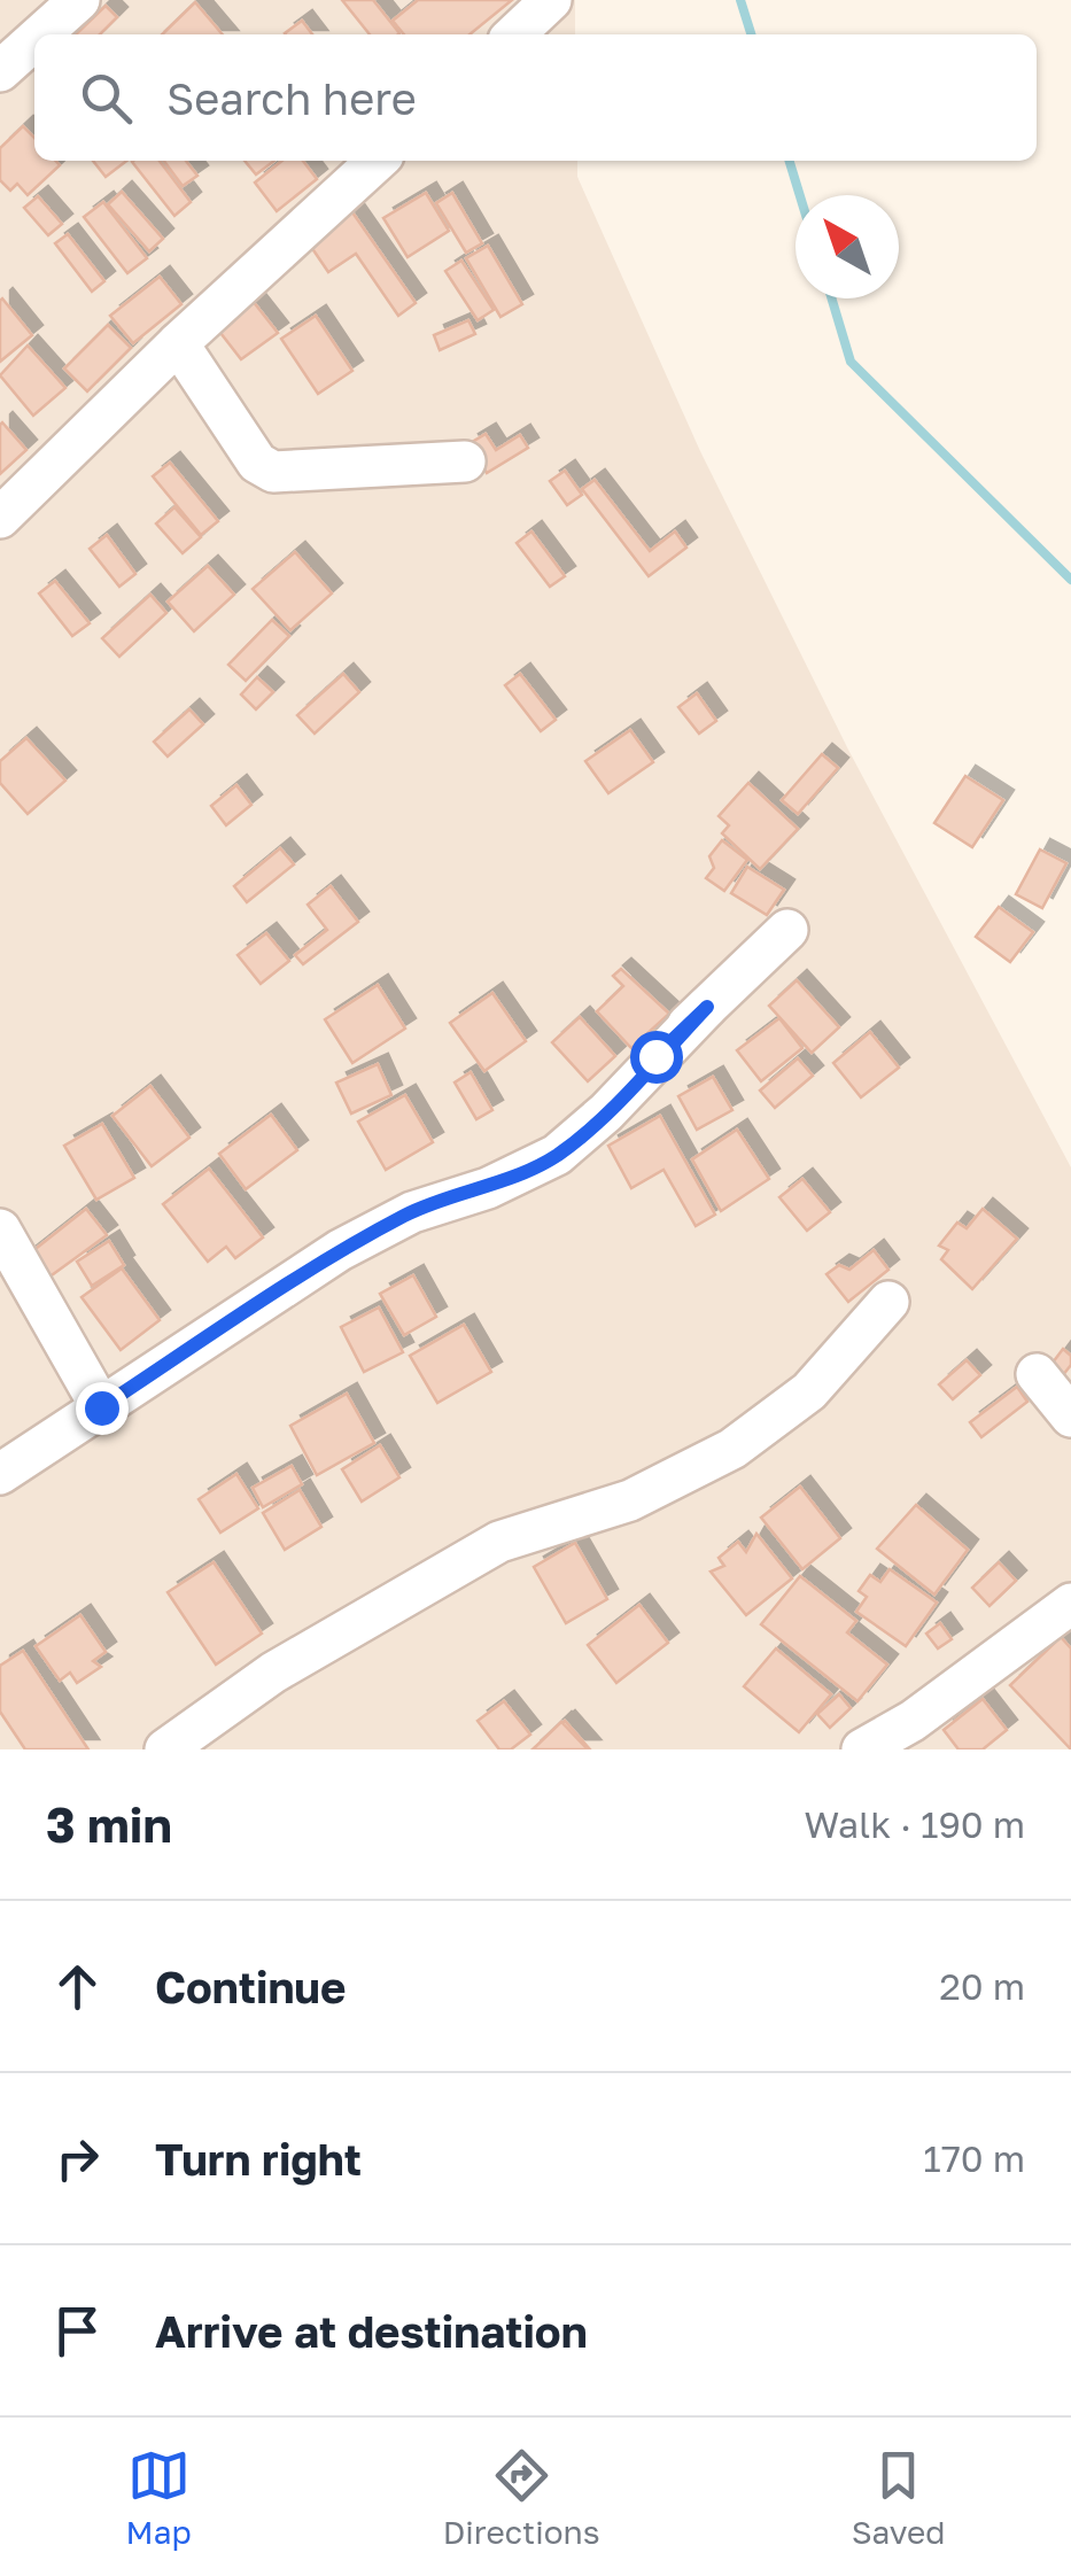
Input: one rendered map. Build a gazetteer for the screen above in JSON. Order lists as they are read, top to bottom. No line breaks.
{"north":"top left","page":{"search":"Search here","heading":["3 min","Walk · 190 m"],"list":[["Continue","20 m"],["Turn right","170 m"],"Arrive at destination"],"nav":["Map","Directions","Saved"]}}
